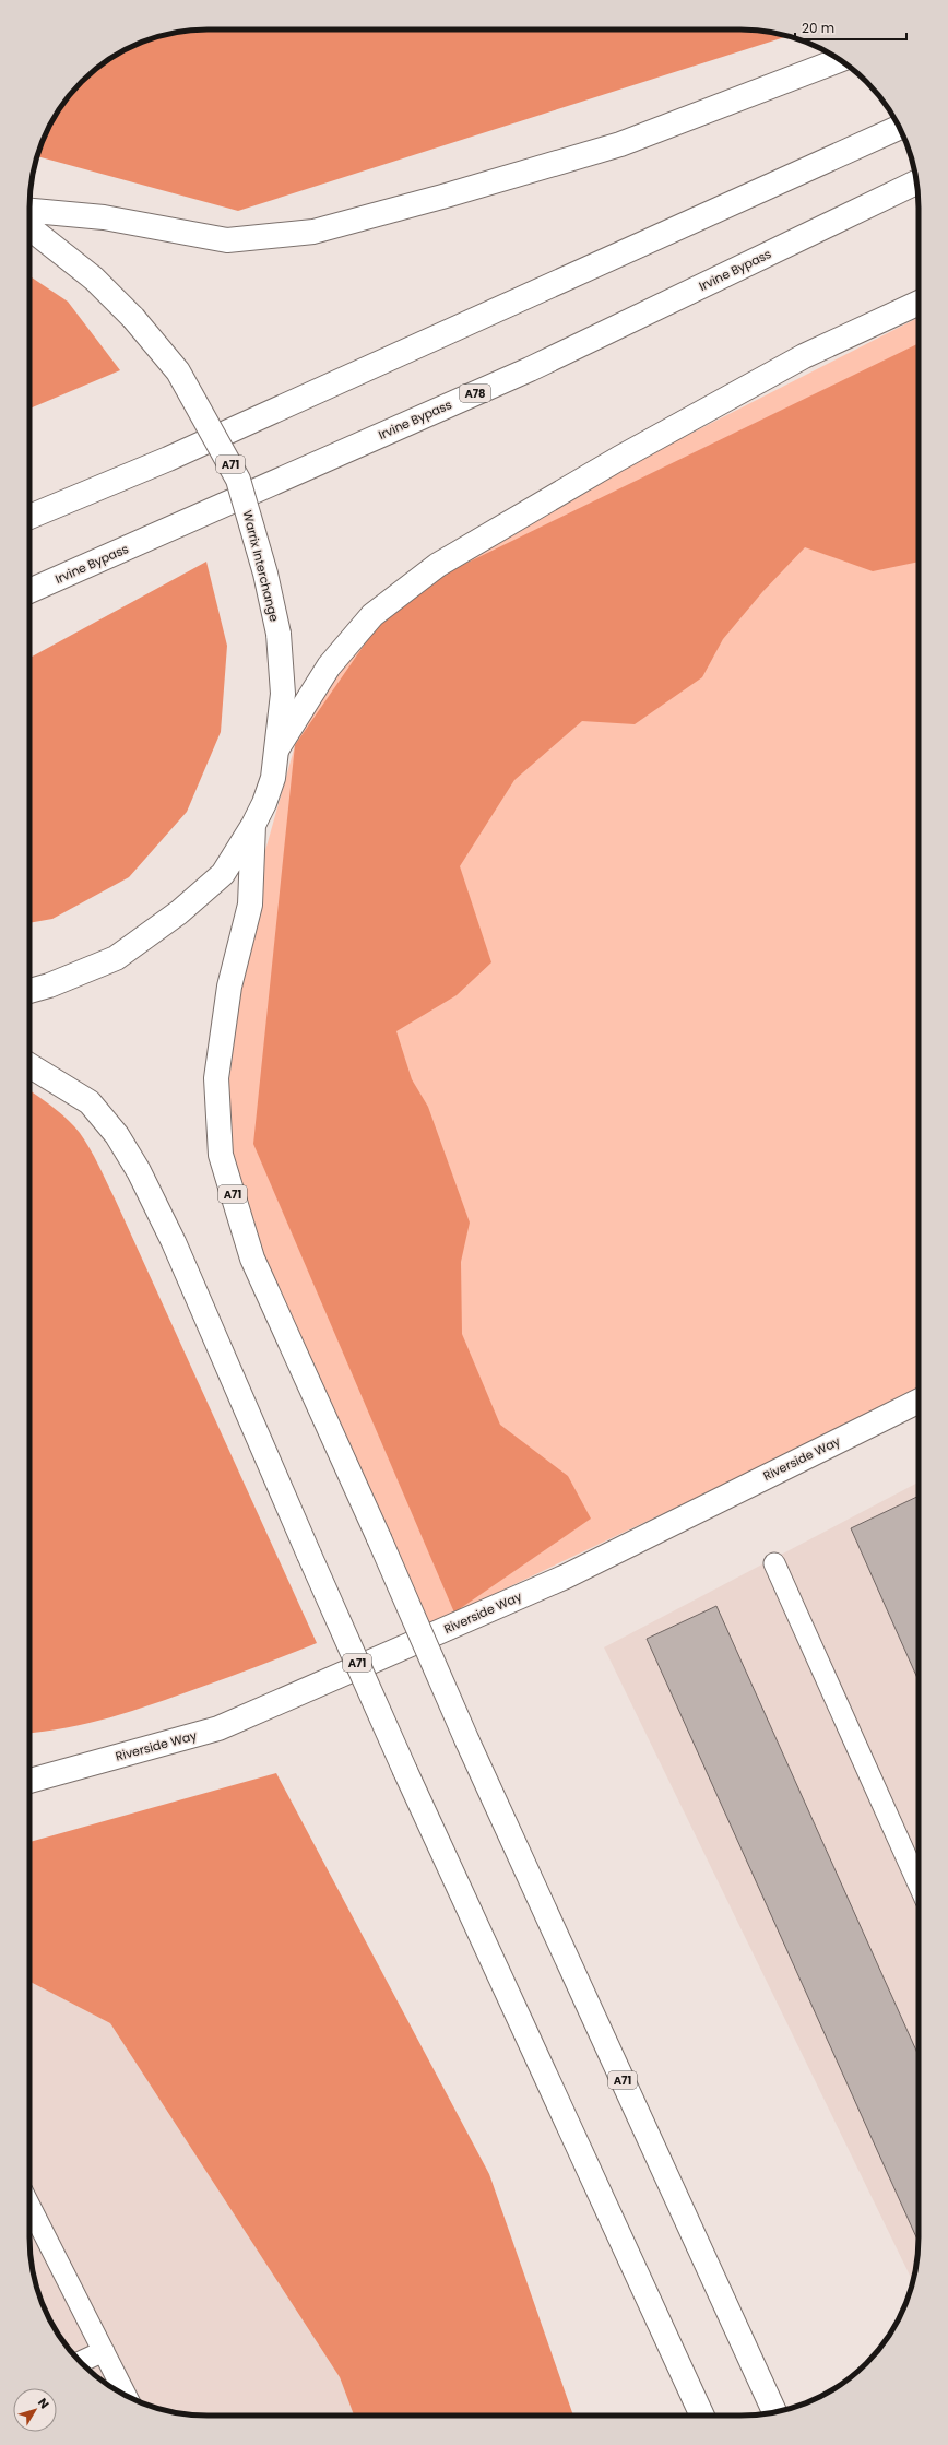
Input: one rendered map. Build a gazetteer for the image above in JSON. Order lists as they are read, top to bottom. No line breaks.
{"streets":{"main road":["Irvine Bypass","A78","A71","Warrix Interchange","Riverside Way"]},"crossings":[["A71","Warrix Interchange"]],"scale_bar":"20 m","north":"top right"}
